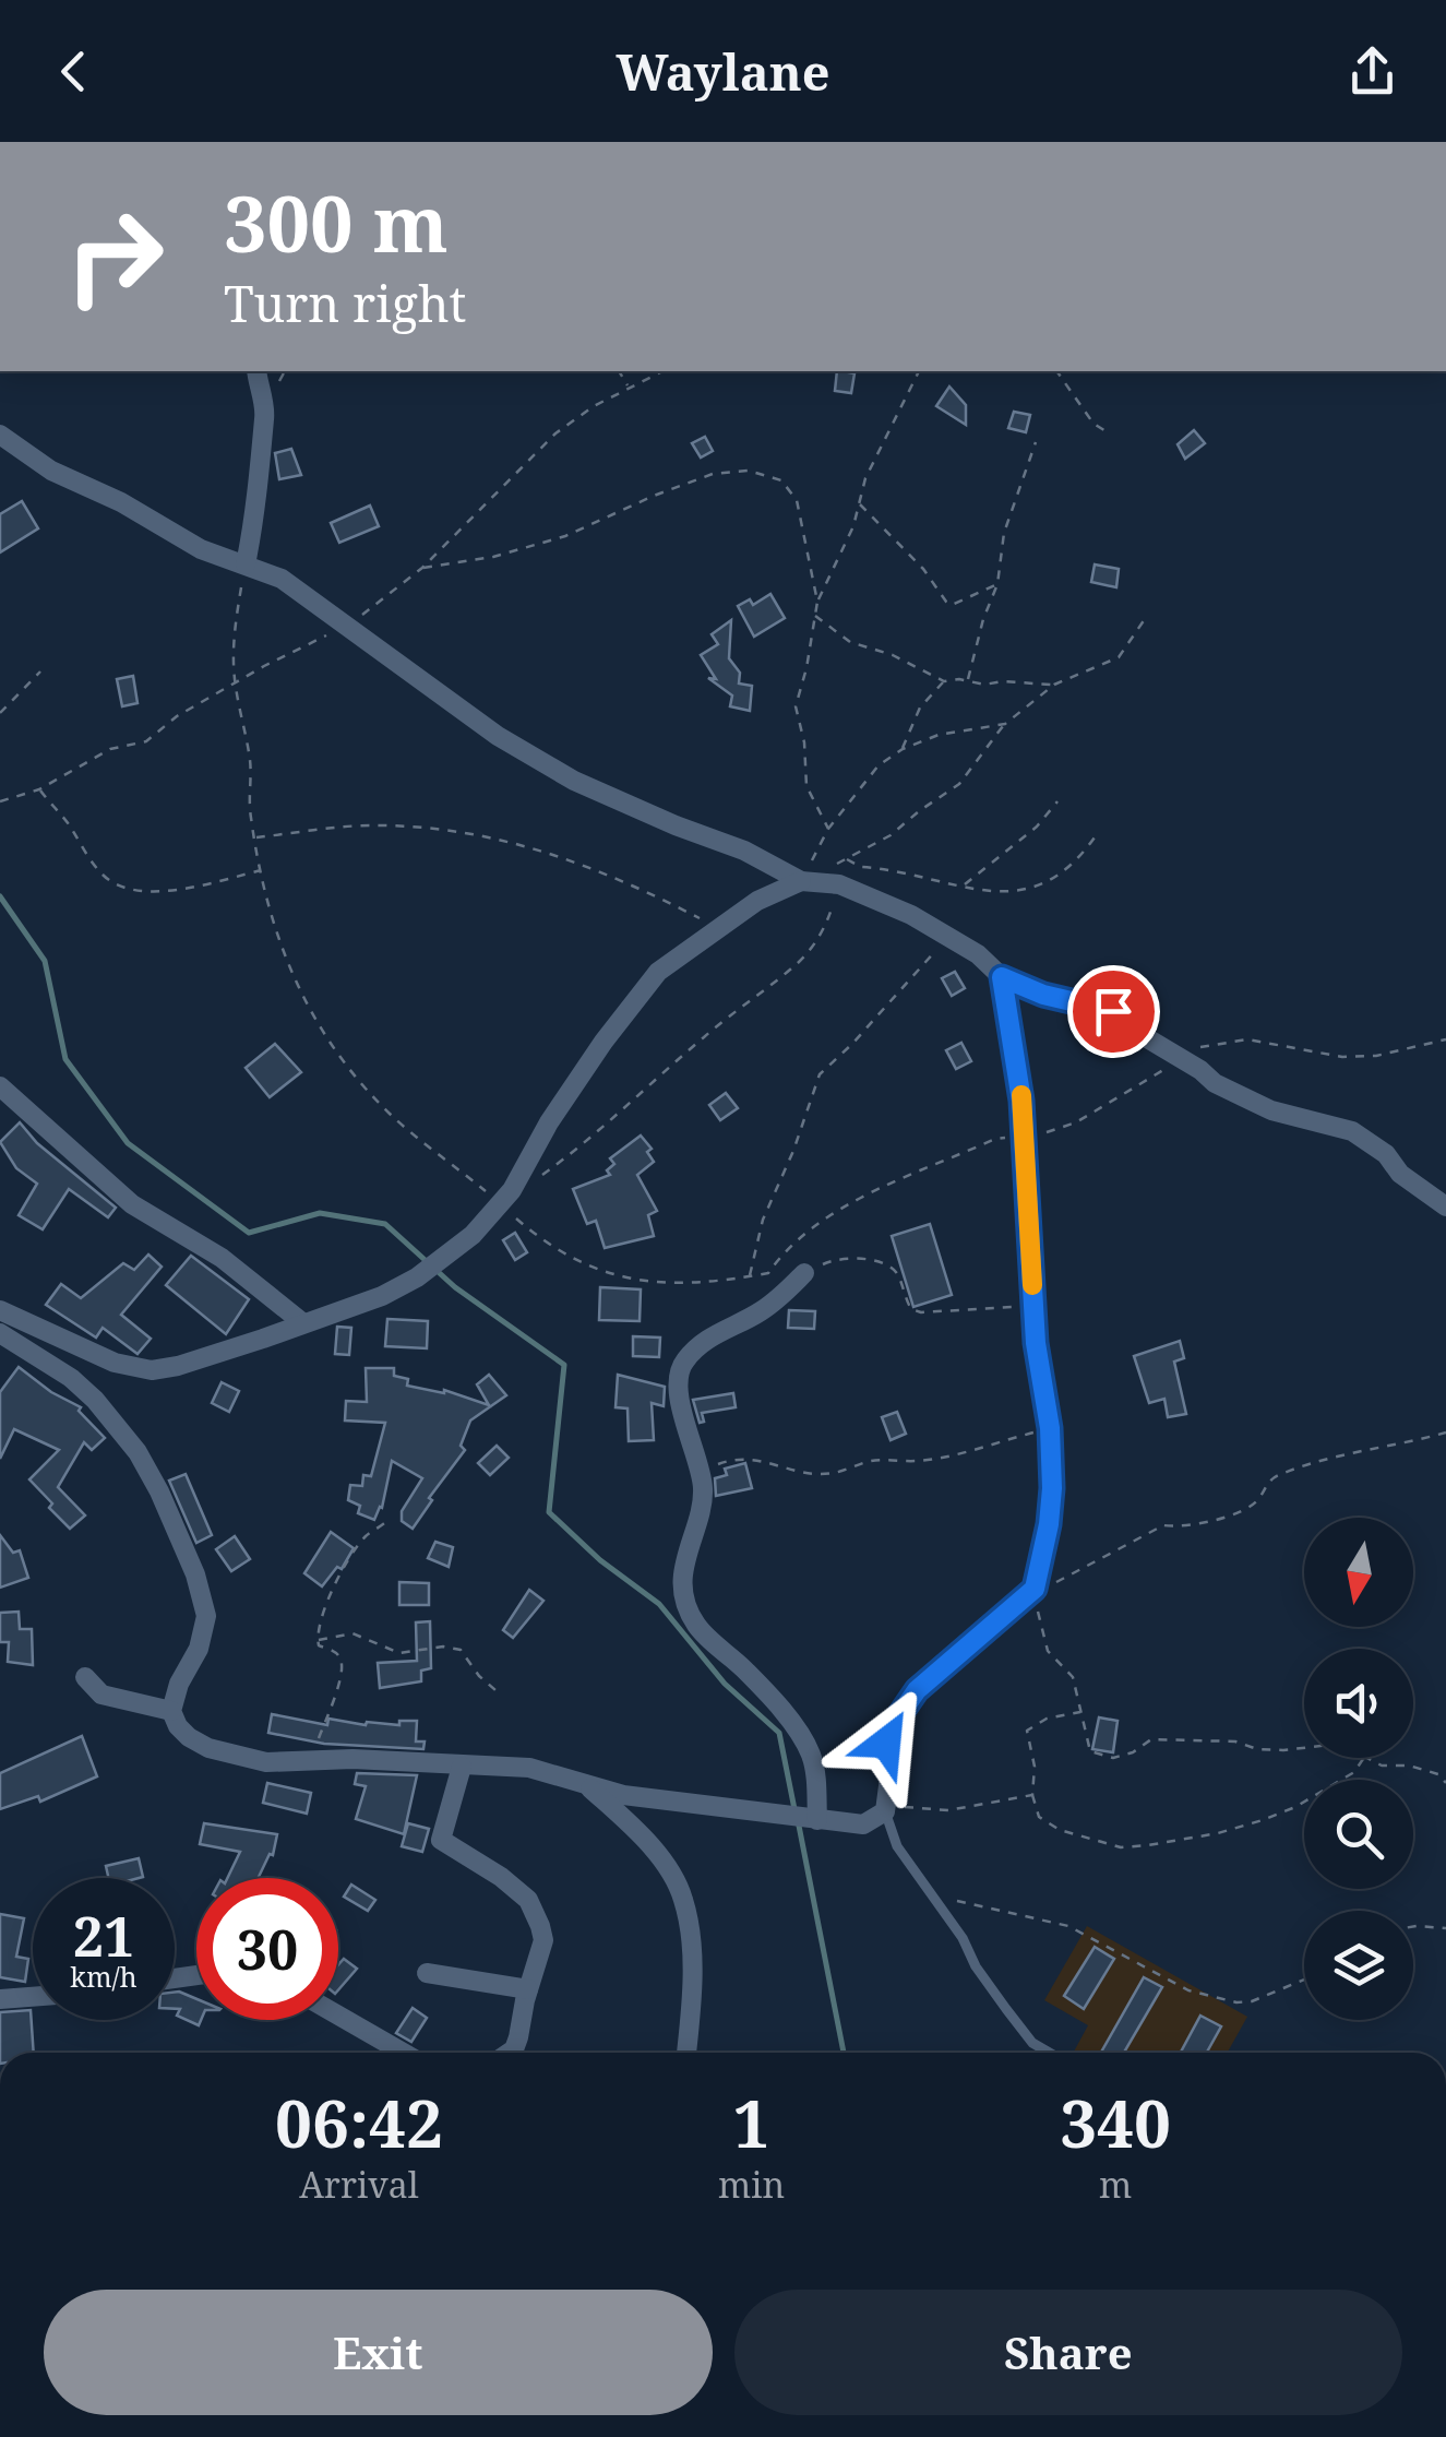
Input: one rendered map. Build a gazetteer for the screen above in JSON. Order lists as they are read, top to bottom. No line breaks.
{"north":"bottom","page":{"header":"Waylane","turn":["300 m","Turn right"],"speed":"21 km/h","limit":"30","eta":["06:42","Arrival","1","min","340","m"],"buttons":["Exit","Share"]}}
